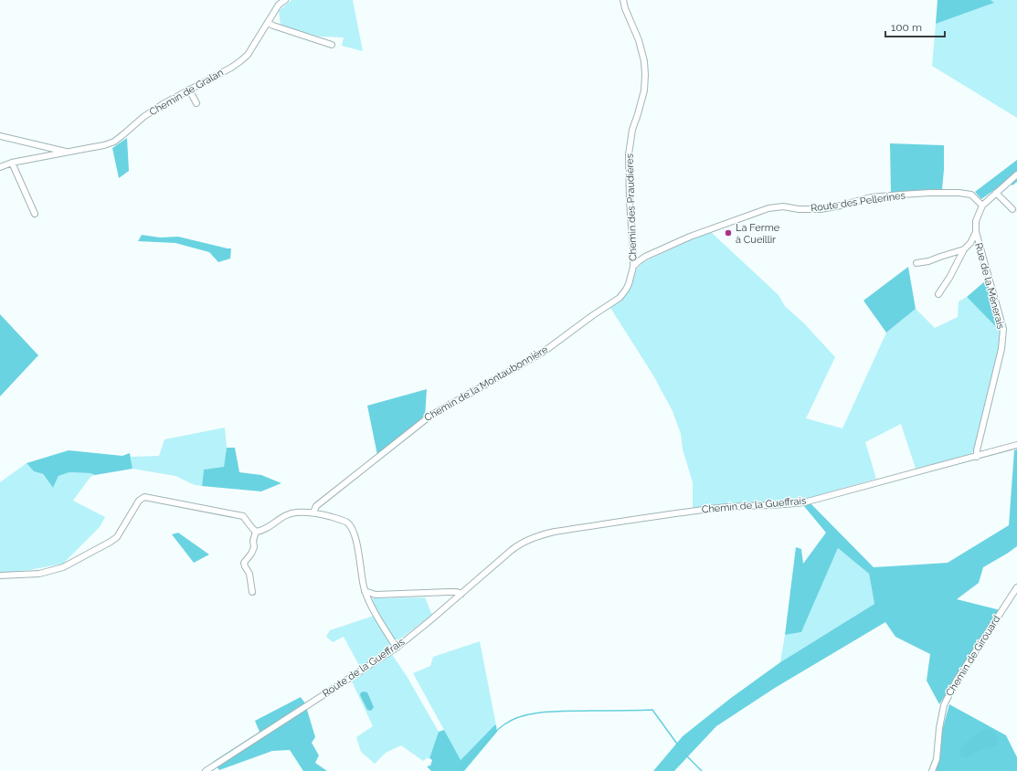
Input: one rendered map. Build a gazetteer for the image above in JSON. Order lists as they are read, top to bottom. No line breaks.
{"streets":{"street":["Chemin de Gralan","Route des Pellerines","Chemin des Praudières","Rue de la Ménerais","Chemin de la Montaubonnière","Chemin de la Gueffrais","Chemin de Girouard","Route de la Gueffrais"]},"crossings":[["Route des Pellerines","Chemin des Praudières"],["Route des Pellerines","Rue de la Ménerais"],["Route des Pellerines","Chemin de la Montaubonnière"],["Chemin des Praudières","Chemin de la Montaubonnière"],["Rue de la Ménerais","Chemin de la Gueffrais"],["Chemin de la Gueffrais","Route de la Gueffrais"]],"places":["La Ferme à Cueillir"],"scale_bar":"100 m"}
